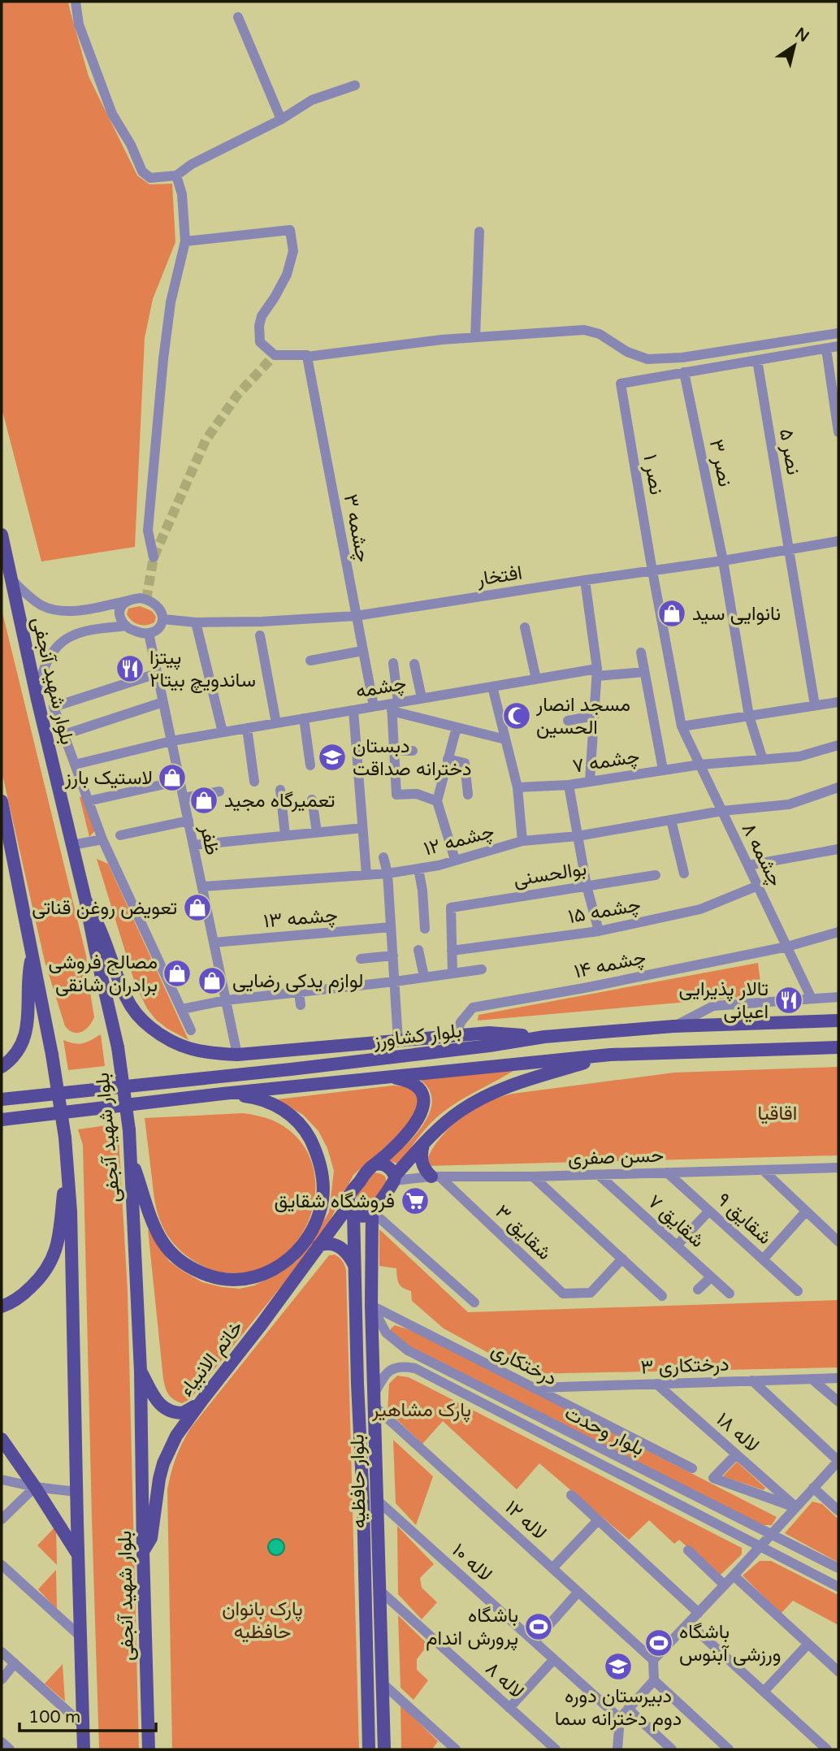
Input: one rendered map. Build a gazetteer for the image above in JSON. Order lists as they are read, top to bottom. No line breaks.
{"streets":{"main road":["بلوار شهید آنجفی","بلوار کشاورز","خاتم الانبیاء","بلوار حافظیه"],"street":["نصر ۵","نصر ۳","نصر ۱","چشمه ۳","افتخار","چشمه","چشمه ۷","ظفر","چشمه ۱۲","چشمه ۸","بوالحسنی","چشمه ۱۵","چشمه ۱۳","چشمه ۱۴","حسن صفری","شقایق ۹","شقایق ۷","شقایق ۳","درختکاری","درختکاری ۳","بلوار وحدت","لاله ۱۸","لاله ۱۲","لاله ۱۰","لاله ۸"]},"crossings":[["نصر ۵","افتخار"],["نصر ۳","نصر ۱"],["نصر ۳","افتخار"],["نصر ۳","چشمه ۷"],["نصر ۱","افتخار"],["نصر ۱","چشمه ۸"],["چشمه ۳","افتخار"],["چشمه ۳","چشمه"],["افتخار","ظفر"],["بلوار شهید آنجفی","خاتم الانبیاء"],["چشمه","ظفر"],["چشمه ۷","چشمه ۸"],["ظفر","چشمه ۱۲"],["ظفر","چشمه ۱۳"],["چشمه ۱۲","چشمه ۸"],["چشمه ۸","چشمه ۱۵"],["چشمه ۸","چشمه ۱۴"],["بوالحسنی","چشمه ۱۵"],["حسن صفری","شقایق ۹"],["حسن صفری","شقایق ۷"],["حسن صفری","شقایق ۳"],["خاتم الانبیاء","بلوار حافظیه"],["درختکاری","درختکاری ۳"],["درختکاری","بلوار وحدت"],["درختکاری","بلوار حافظیه"],["درختکاری ۳","لاله ۱۸"],["بلوار وحدت","بلوار حافظیه"],["بلوار حافظیه","لاله ۱۲"],["بلوار حافظیه","لاله ۱۰"],["بلوار حافظیه","لاله ۸"]],"parks":["اقاقیا","پارک مشاهیر","پارک بانوان حافظیه"],"places":{"shop":["نانوایی‌ سید","لاستیک بارز","تعمیرگاه مجید","تعویض روغن قناتی","مصالح فروشی برادران شانقی","لوازم یدکی رضایی"],"restaurant":["پیتزا ساندویچ بیتا۲","تالار پذیرایی اعیانی"],"mosque":["مسجد انصار الحسین"],"school or university":["دبستان دخترانه صداقت","دبیرستان دوره دوم دخترانه سما"],"supermarket":["فروشگاه شقایق"],"sports":["باشگاه پرورش اندام","باشگاه ورزشی آبنوس"]},"scale_bar":"100 m","north":"top right"}
